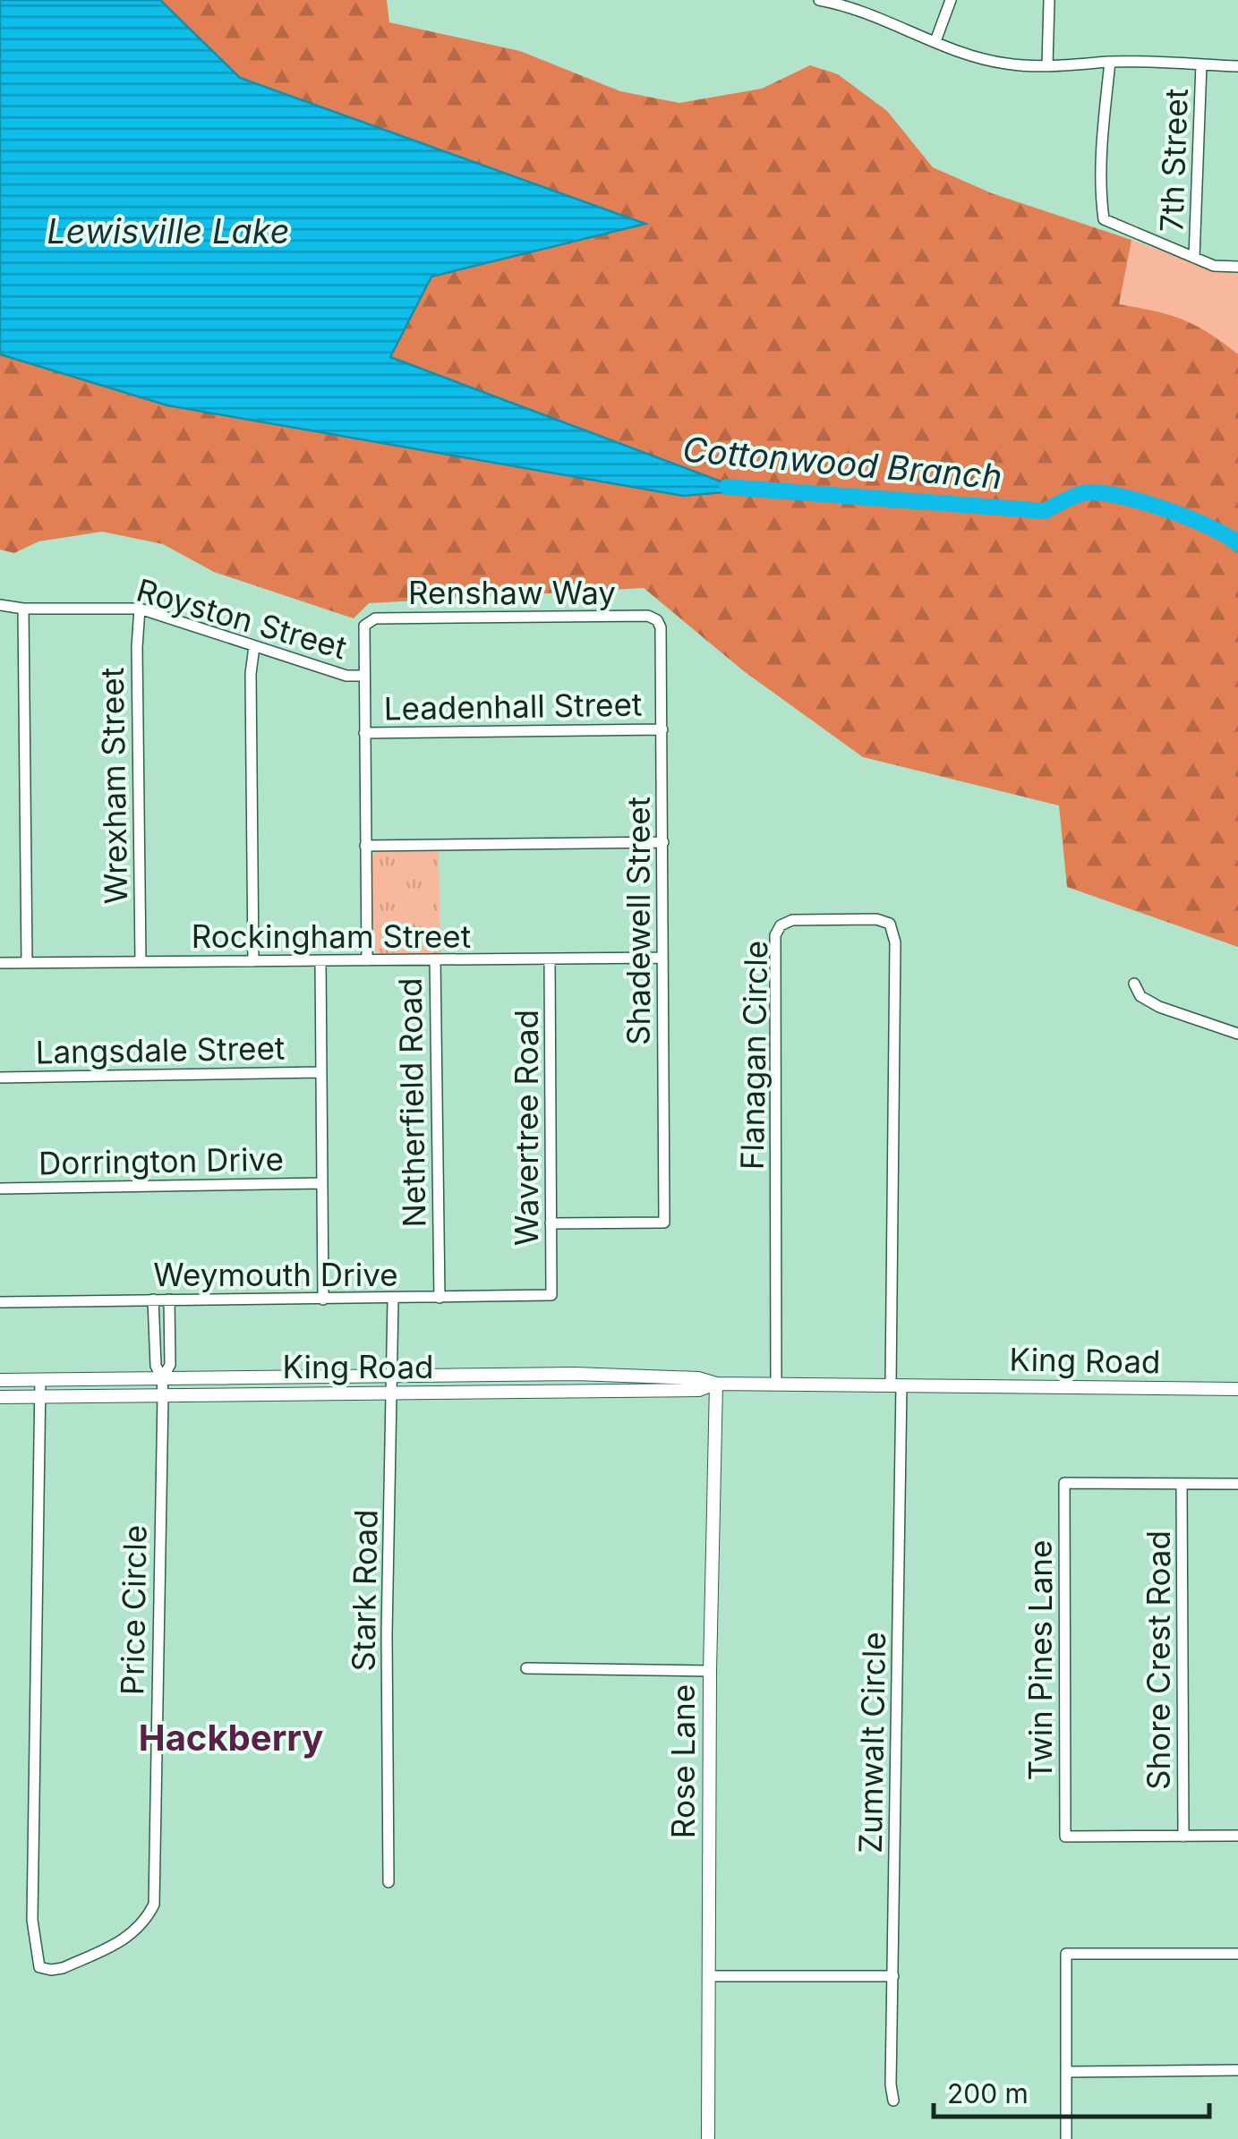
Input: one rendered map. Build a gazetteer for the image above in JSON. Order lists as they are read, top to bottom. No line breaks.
{"streets":{"street":["7th Street","Renshaw Way","Royston Street","Leadenhall Street","Wrexham Street","Shadewell Street","Rockingham Street","Langsdale Street","Flanagan Circle","Netherfield Road","Wavertree Road","Dorrington Drive","Weymouth Drive","King Road","Stark Road","Price Circle","Twin Pines Lane","Shore Crest Road","Zumwalt Circle","Rose Lane"]},"crossings":[["Renshaw Way","Royston Street"],["Renshaw Way","Shadewell Street"],["Royston Street","Wrexham Street"],["Leadenhall Street","Shadewell Street"],["Wrexham Street","Rockingham Street"],["Shadewell Street","Rockingham Street"],["Shadewell Street","Wavertree Road"],["Rockingham Street","Netherfield Road"],["Rockingham Street","Wavertree Road"],["Flanagan Circle","King Road"],["Flanagan Circle","Zumwalt Circle"],["Netherfield Road","Weymouth Drive"],["Wavertree Road","Weymouth Drive"],["Weymouth Drive","Stark Road"],["King Road","Stark Road"],["King Road","Price Circle"],["King Road","Zumwalt Circle"],["King Road","Rose Lane"],["Twin Pines Lane","Shore Crest Road"]],"districts":["Hackberry"],"water":["Lewisville Lake","Cottonwood Branch"],"scale_bar":"200 m"}
